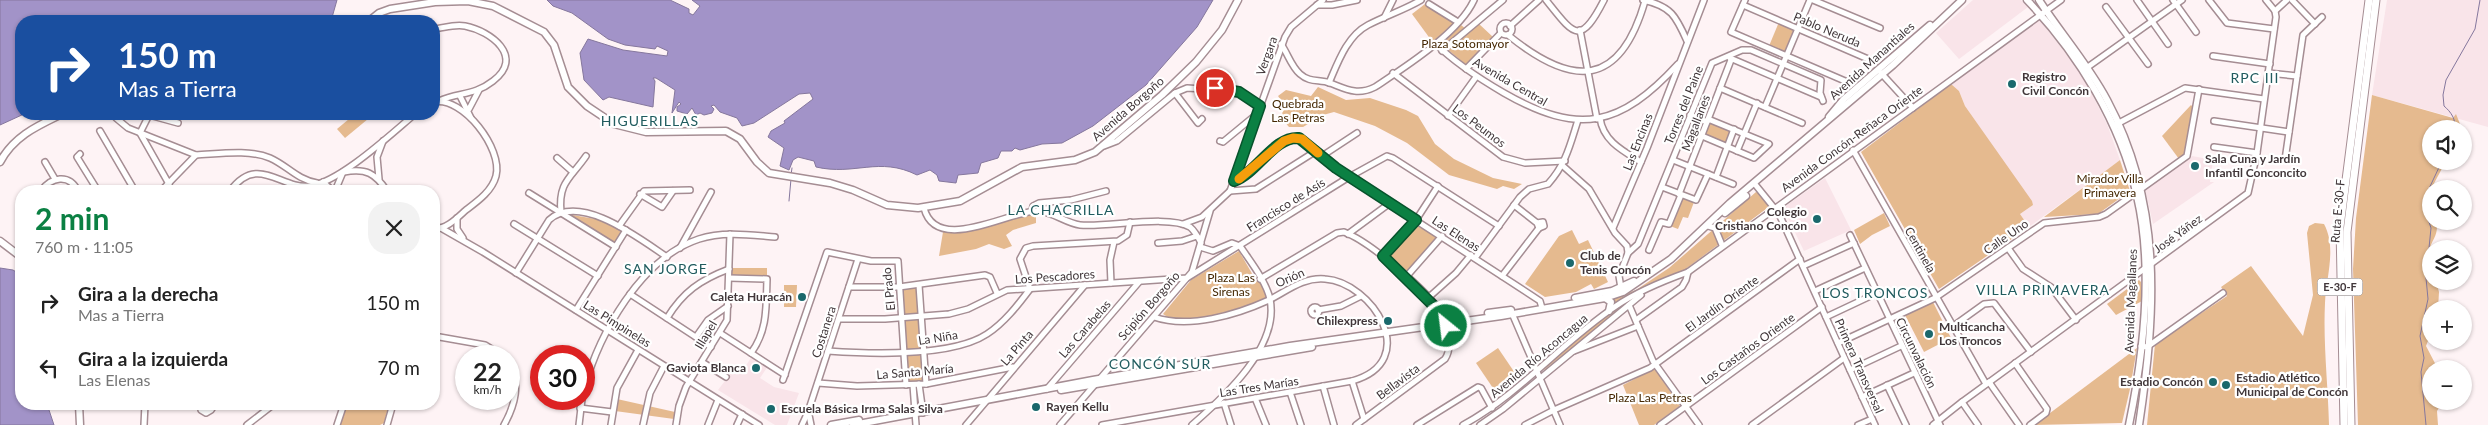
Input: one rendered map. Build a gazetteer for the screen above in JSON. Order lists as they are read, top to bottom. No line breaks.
{"streets":{"highway":["Ruta E-30-F","E-30-F"],"main road":["Avenida Manantiales","Avenida Borgoño","Avenida Magallanes"],"street":["Pablo Neruda","Vergara","Avenida Central","Torres del Paine","Magallanes","Los Peumos","Avenida Concón-Reñaca Oriente","Las Encinas","Francisco de Asís","Las Elenas","José Yáñez","Calle Uno","Centinela","Los Pescadores","Orión","El Prado","El Jardín Oriente","Scipión Borgoño","Las Pimpinelas","Las Carabelas","Costanera","Illapel","La Niña","La Pinta","Los Castaños Oriente","Circunvalación","Avenida Río Aconcagua","Primera Transversal","La Santa María","Bellavista","Las Tres Marías"]},"crossings":[["Vergara","Las Elenas"],["Vergara","Scipión Borgoño"],["Avenida Manantiales","Primera Transversal"],["Avenida Central","Las Encinas"],["Torres del Paine","Magallanes"],["Avenida Concón-Reñaca Oriente","Centinela"],["Avenida Concón-Reñaca Oriente","Avenida Magallanes"],["Avenida Concón-Reñaca Oriente","Avenida Río Aconcagua"],["Avenida Concón-Reñaca Oriente","Primera Transversal"],["Francisco de Asís","Las Elenas"],["Francisco de Asís","Los Pescadores"],["Francisco de Asís","Scipión Borgoño"],["José Yáñez","Centinela"],["José Yáñez","Avenida Magallanes"],["José Yáñez","Circunvalación"],["Calle Uno","Centinela"],["Calle Uno","Avenida Magallanes"],["Calle Uno","Circunvalación"],["Calle Uno","Primera Transversal"],["Los Pescadores","El Prado"],["Los Pescadores","Scipión Borgoño"],["Los Pescadores","Las Carabelas"],["Los Pescadores","Costanera"],["Los Pescadores","La Niña"],["Los Pescadores","La Pinta"],["Orión","Scipión Borgoño"],["Orión","Las Tres Marías"],["El Prado","Costanera"],["El Prado","La Niña"],["El Prado","La Santa María"],["El Jardín Oriente","Primera Transversal"],["Las Pimpinelas","Illapel"],["Costanera","La Niña"],["Costanera","La Santa María"],["La Pinta","La Santa María"],["Los Castaños Oriente","Primera Transversal"]],"districts":["RPC III","HIGUERILLAS","LA CHACRILLA","SAN JORGE","VILLA PRIMAVERA","LOS TRONCOS","CONCÓN SUR"],"parks":["Plaza Sotomayor","Quebrada Las Petras","Mirador Villa Primavera","Plaza Las Sirenas","Plaza Las Petras"],"places":["Registro Civil Concón","Sala Cuna y Jardín Infantil Conconcito","Colegio Cristiano Concón","Club de Tenis Concón","Caleta Huracán","Chilexpress","Multicancha Los Troncos","Gaviota Blanca","Estadio Concón","Estadio Atlético Municipal de Concón","Rayen Kellu","Escuela Básica Irma Salas Silva"],"page":{"turn":["150 m","Mas a Tierra"],"map_buttons":["+","−"],"heading":["2 min","760 m · 11:05"],"list":[{"name":"Gira a la derecha","note":"Mas a Tierra","value":"150 m"},{"name":"Gira a la izquierda","note":"Las Elenas","value":"70 m"}],"speed":"22 km/h","limit":"30"}}
